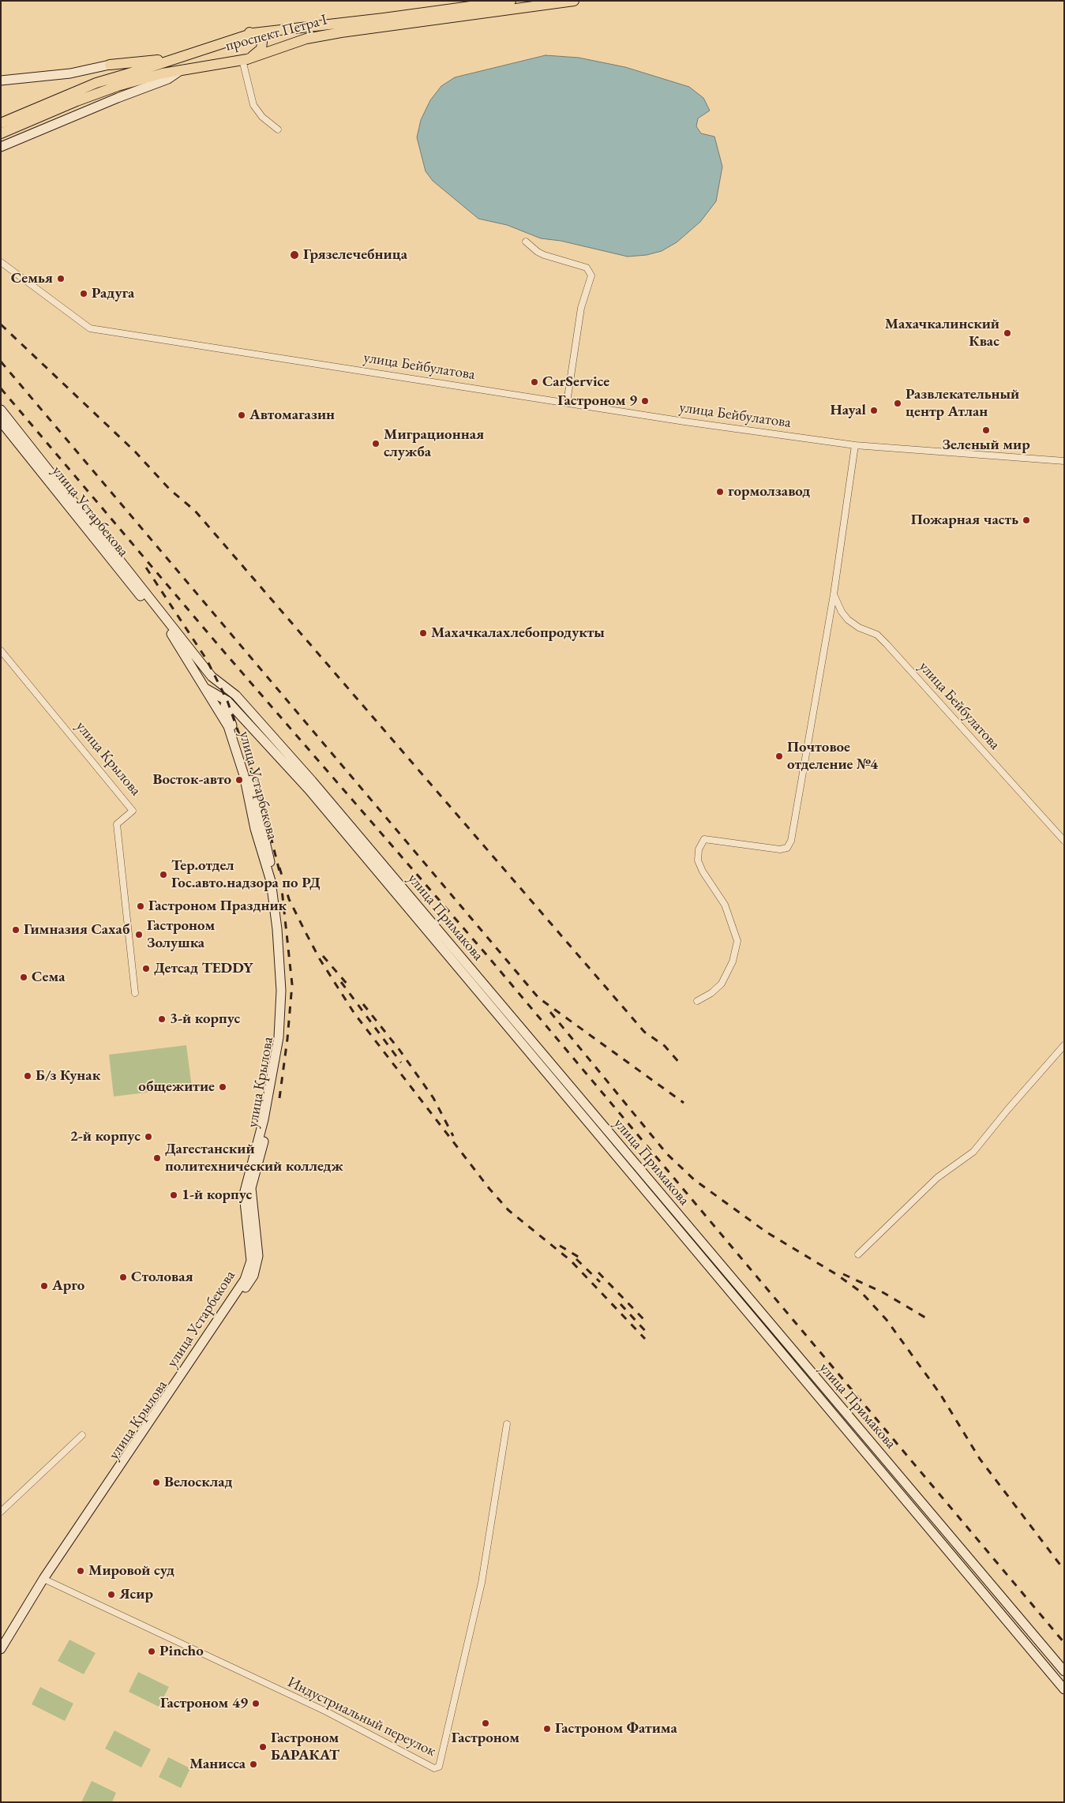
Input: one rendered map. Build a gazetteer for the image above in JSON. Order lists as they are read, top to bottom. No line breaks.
{"streets":{"main road":["проспект Петра I","улица Устарбекова","улица Крылова","улица Примакова"],"street":["улица Бейбулатова","Индустриальный переулок"]},"crossings":[["улица Устарбекова","улица Крылова"],["улица Устарбекова","Индустриальный переулок"],["улица Крылова","улица Примакова"],["улица Крылова","Индустриальный переулок"]],"places":["Грязелечебница","Семья","Радуга","Махачкалинский Квас","CarService","Гастроном 9","Развлекательный центр Атлан","Hayal","Автомагазин","Зеленый мир","Миграционная служба","гормолзавод","Пожарная часть","Махачкалахлебопродукты","Почтовое отделение №4","Восток-авто","Тер.отдел Гос.авто.надзора по РД","Гастроном Праздник","Гимназия Сахаб","Гастроном Золушка","Детсад TEDDY","Сема","3-й корпус","Б/з Кунак","общежитие","2-й корпус","Дагестанский политехнический колледж","1-й корпус","Столовая","Арго","Велосклад","Мировой суд","Ясир","Pincho","Гастроном 49","Гастроном","Гастроном Фатима","Гастроном БАРАКАТ","Манисса"]}
